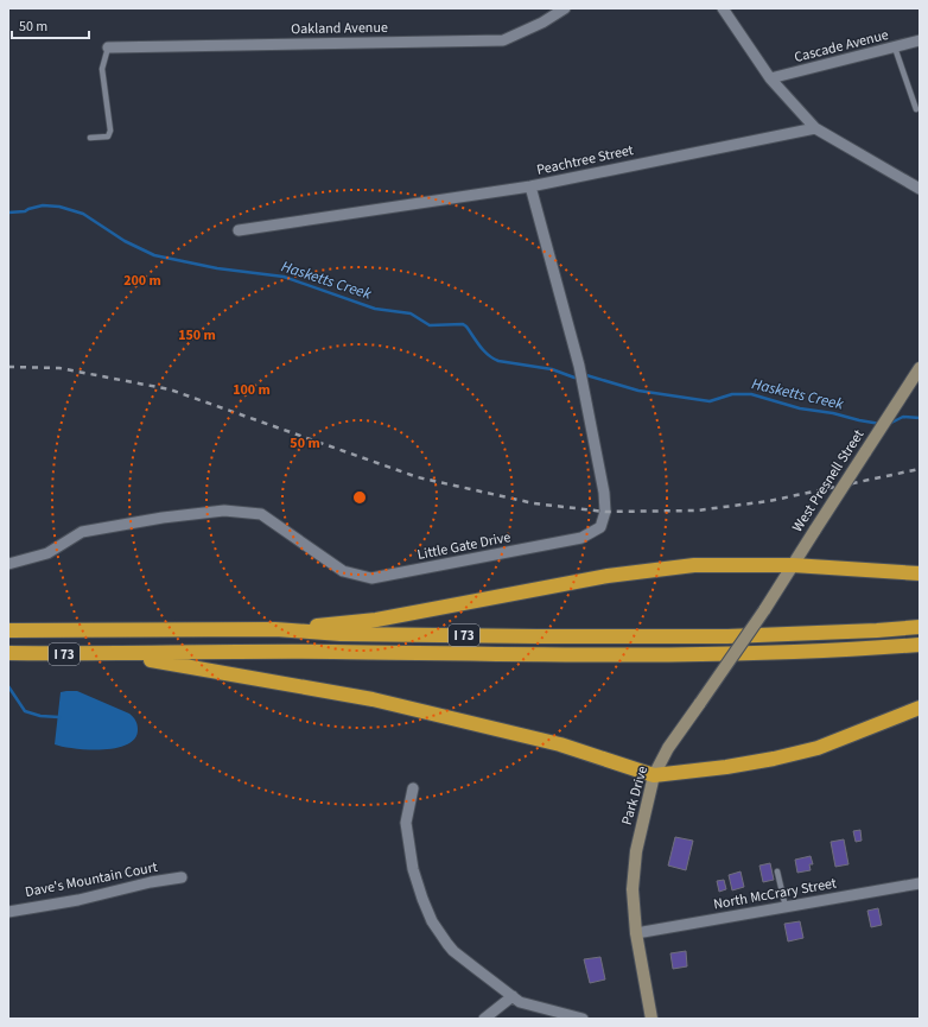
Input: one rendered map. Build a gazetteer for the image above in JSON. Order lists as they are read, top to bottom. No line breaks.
{"streets":{"highway":["I 73"],"main road":["West Presnell Street","Park Drive"],"street":["Oakland Avenue","Cascade Avenue","Peachtree Street","Little Gate Drive","Dave's Mountain Court","North McCrary Street"]},"crossings":[["Peachtree Street","Little Gate Drive"],["West Presnell Street","Park Drive"],["Park Drive","North McCrary Street"]],"water":["Hasketts Creek"],"scale_bar":"50 m","rings":["200 m","150 m","100 m","50 m"]}
